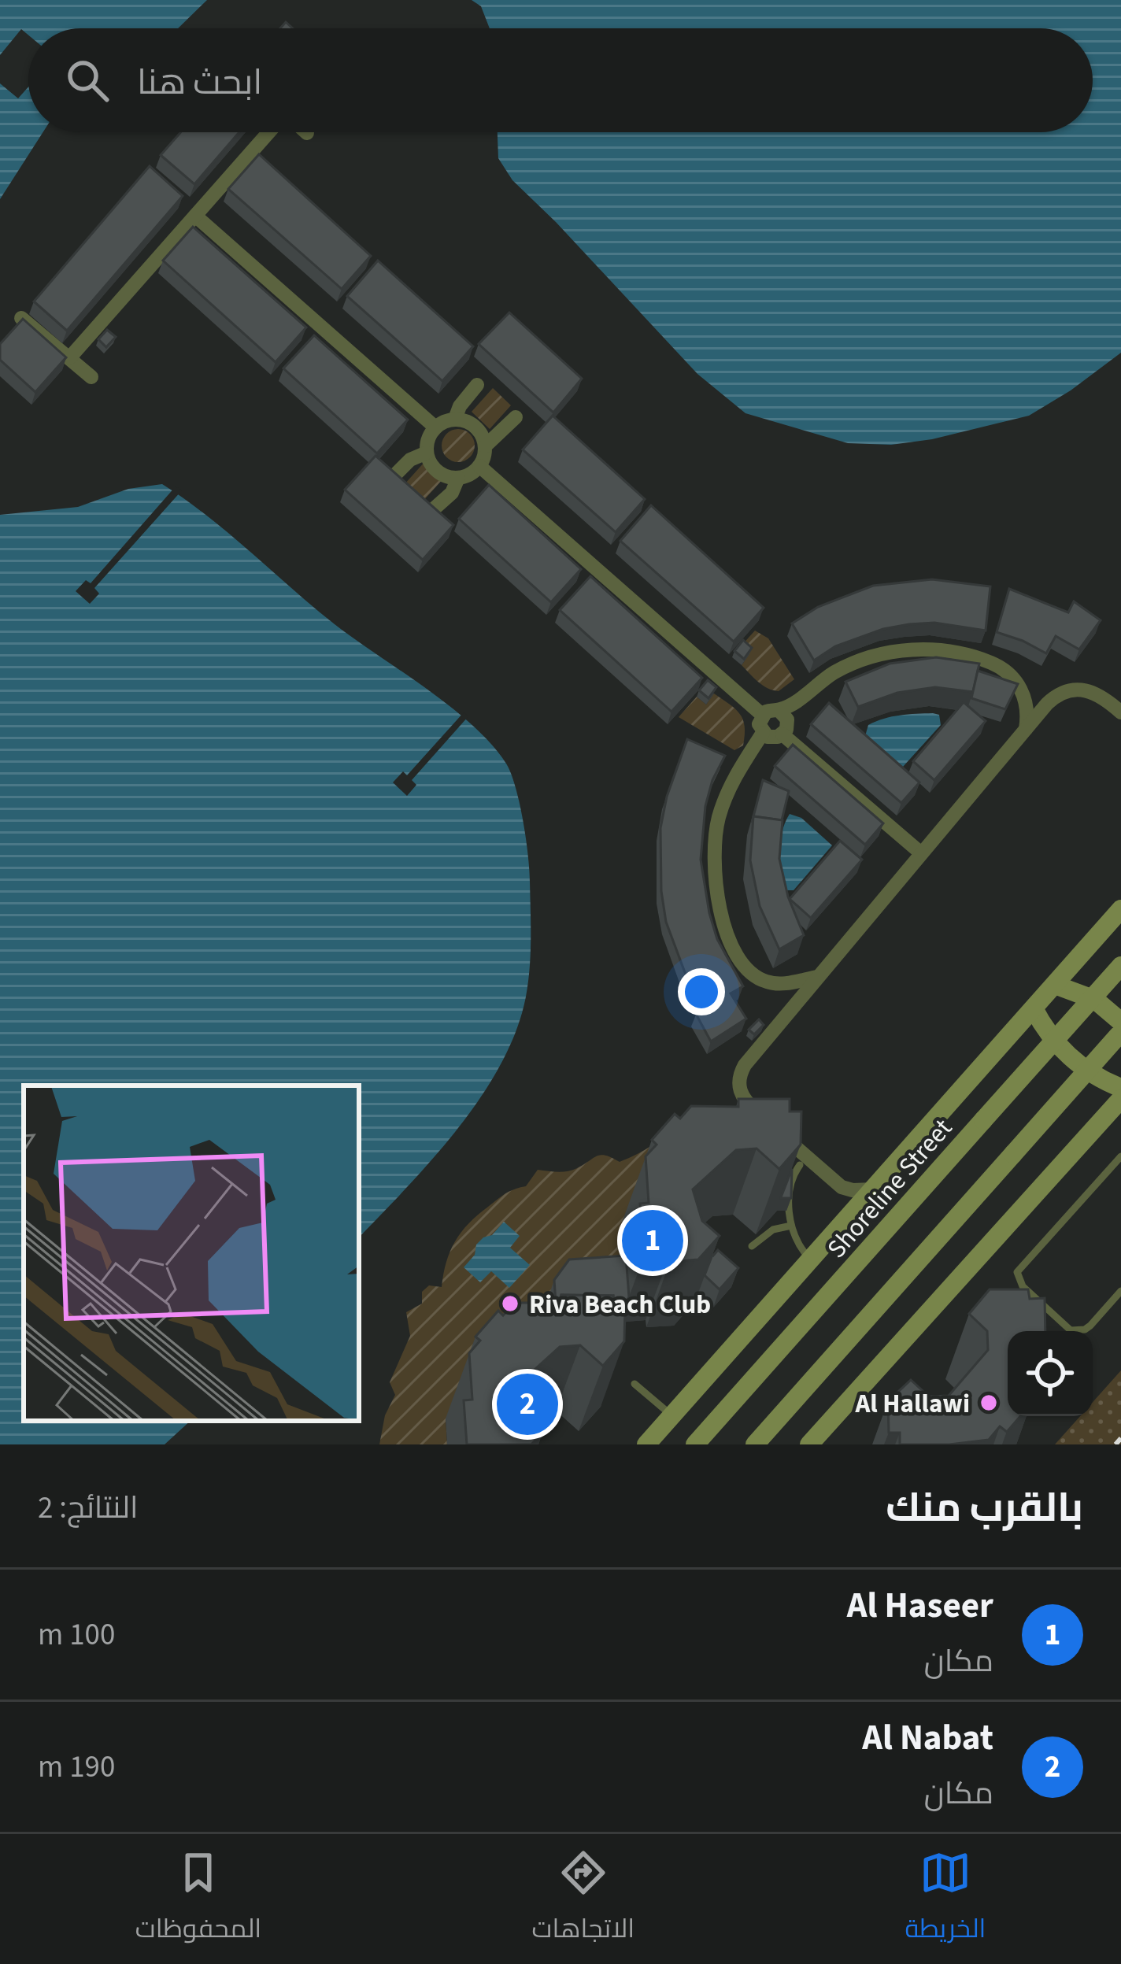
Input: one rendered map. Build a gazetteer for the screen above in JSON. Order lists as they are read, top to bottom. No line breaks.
{"streets":{"street":["Shoreline Street"]},"places":["Riva Beach Club","Al Hallawi"],"page":{"search":"ابحث هنا","pins":["1","2"],"heading":["بالقرب منك","النتائج: 2"],"list":[{"mark":"1","name":"Al Haseer","note":"مكان","value":"100 m"},{"mark":"2","name":"Al Nabat","note":"مكان","value":"190 m"}],"nav":["الخريطة","الاتجاهات","المحفوظات"]}}
